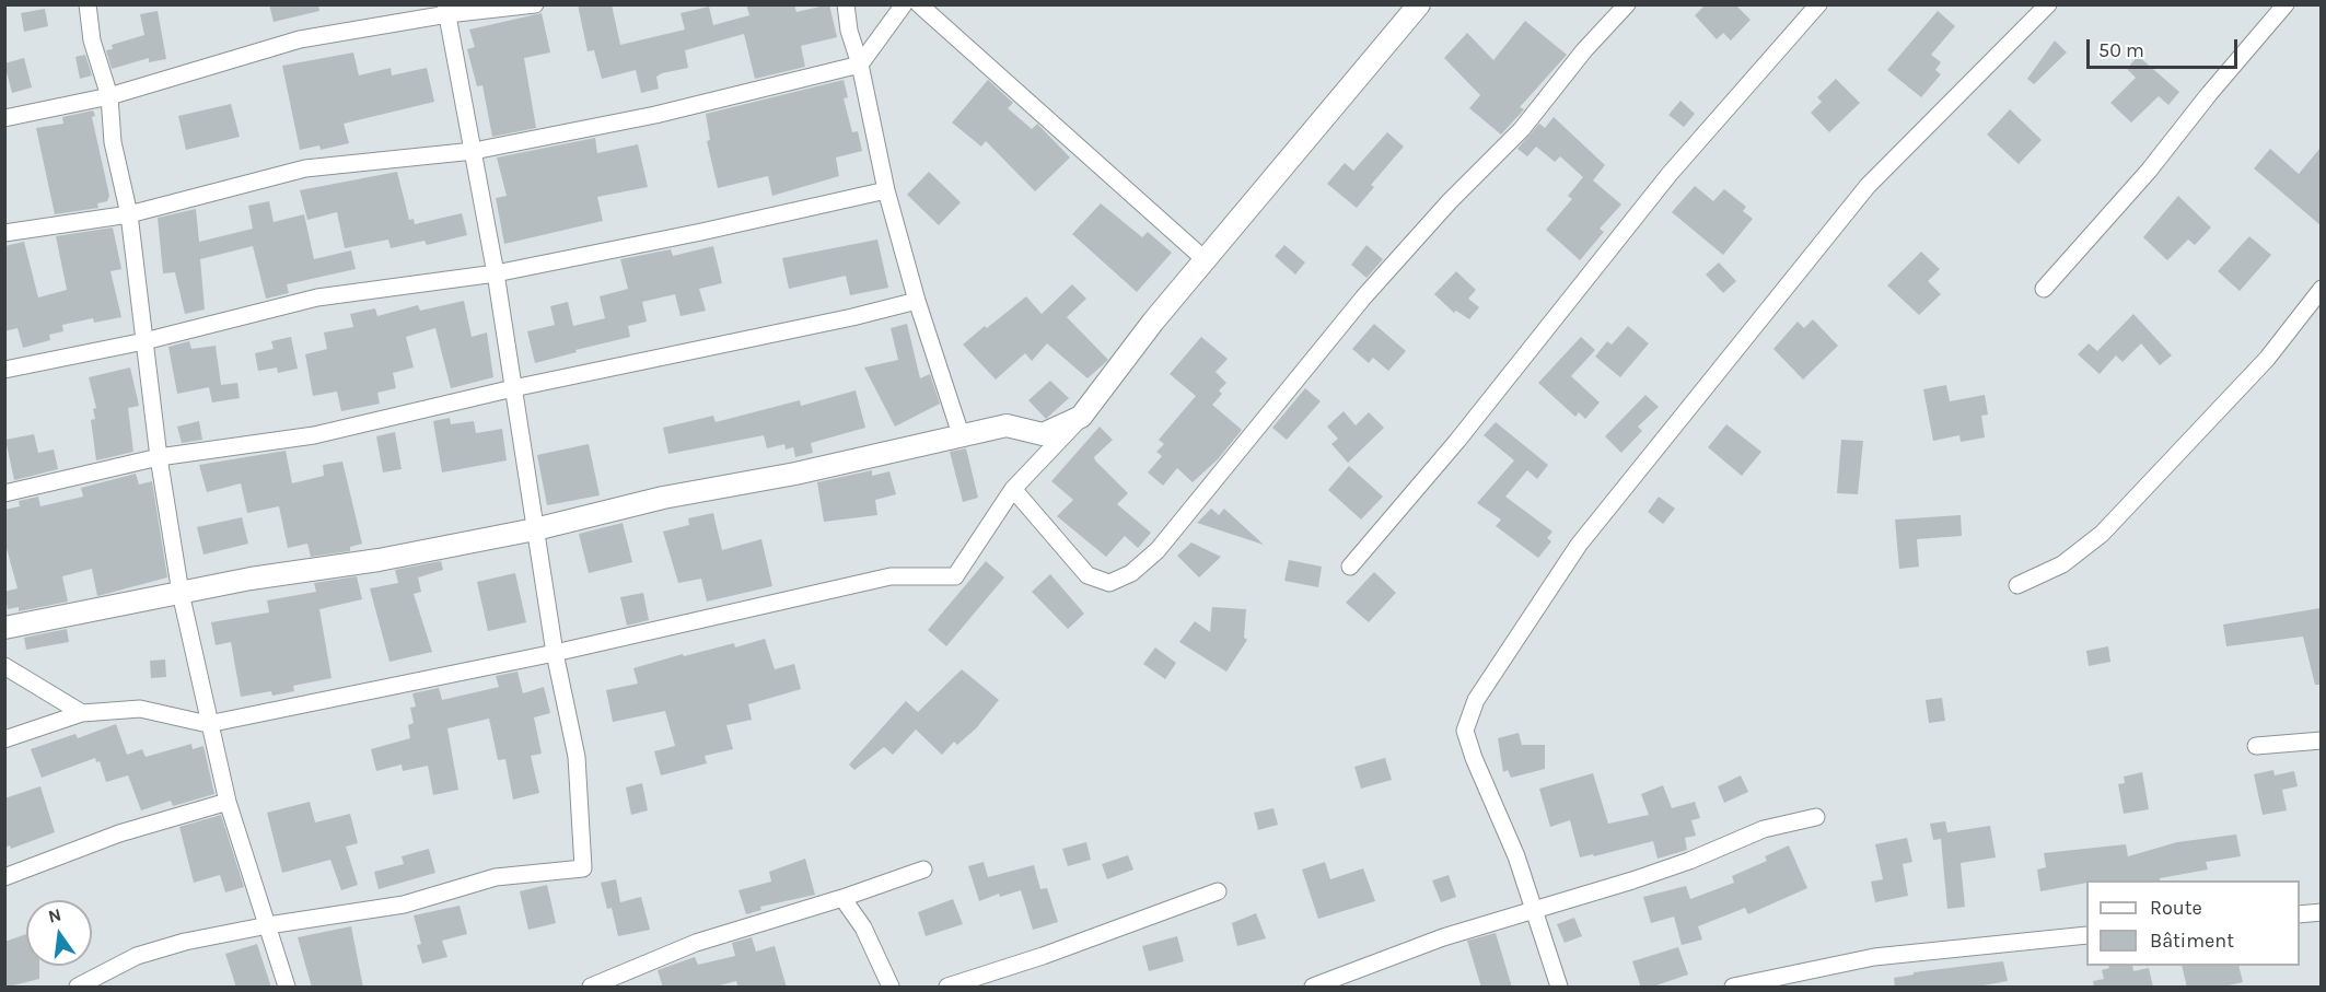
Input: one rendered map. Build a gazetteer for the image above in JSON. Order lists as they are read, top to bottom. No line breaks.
{"legend":["Route","Bâtiment"],"scale_bar":"50 m","north":"top"}
